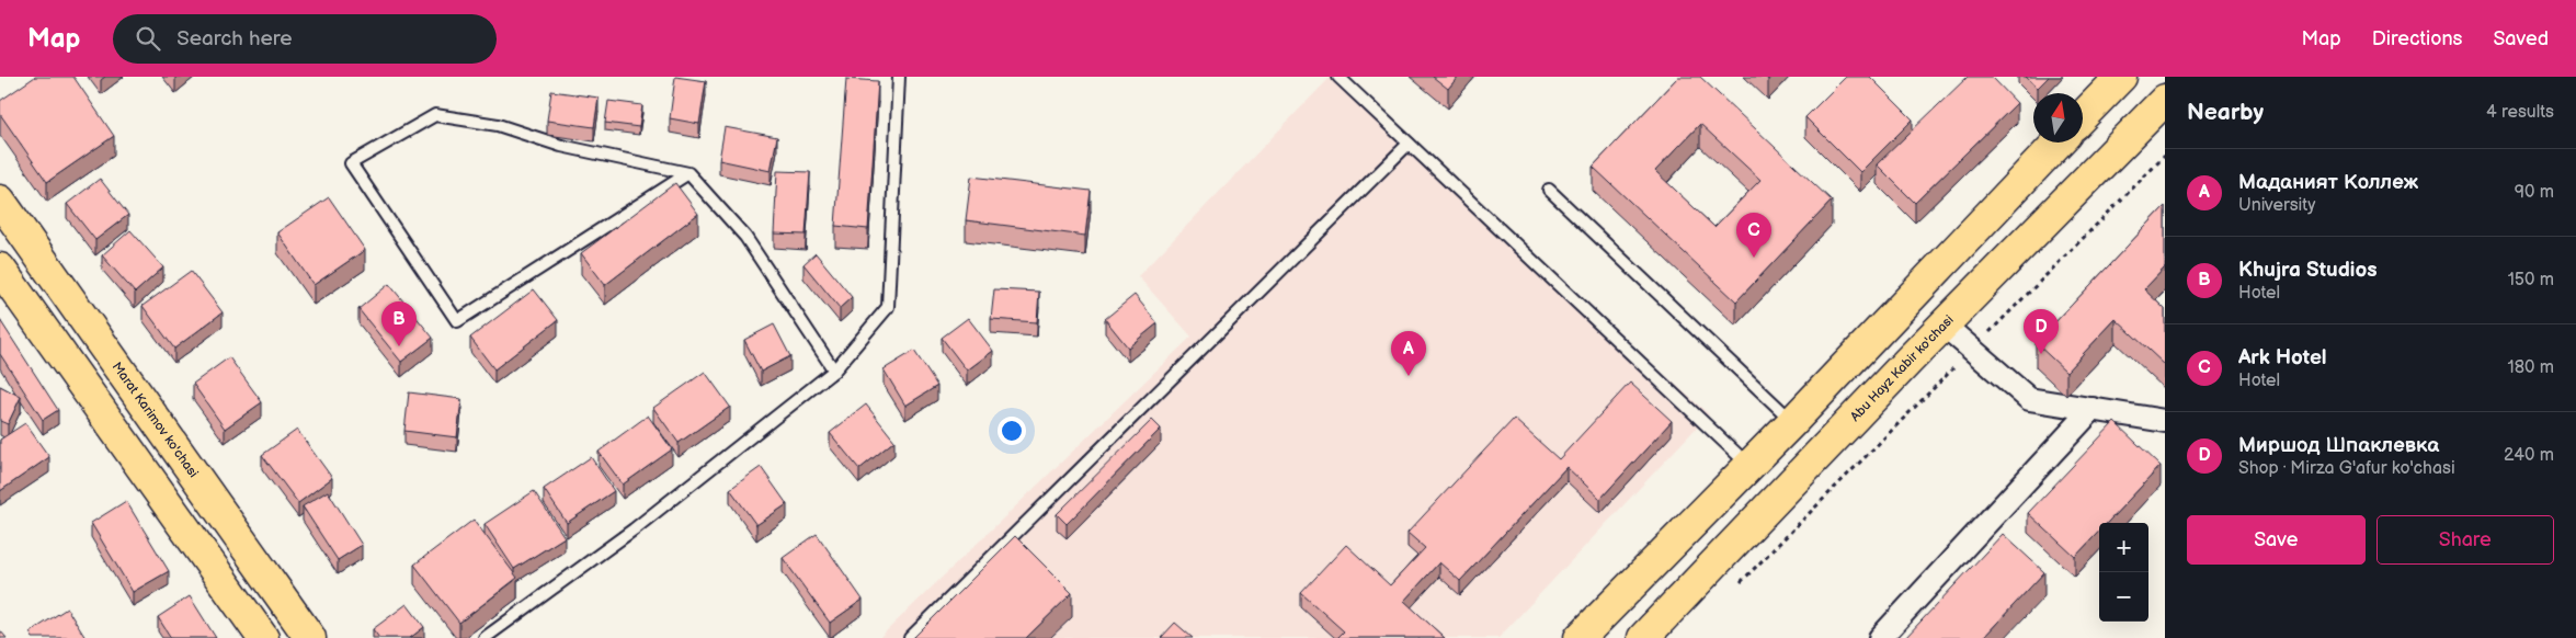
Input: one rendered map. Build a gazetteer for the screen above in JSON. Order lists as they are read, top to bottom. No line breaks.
{"streets":{"main road":["Abu Hayz Kabir ko'chasi","Marat Karimov ko'chasi"]},"north":"top","page":{"header":"Map","search":"Search here","nav":["Map","Directions","Saved"],"heading":["Nearby","4 results"],"list":[{"mark":"A","name":"Маданият Коллеж","note":"University","value":"90 m"},{"mark":"B","name":"Khujra Studios","note":"Hotel","value":"150 m"},{"mark":"C","name":"Ark Hotel","note":"Hotel","value":"180 m"},{"mark":"D","name":"Миршод Шпаклевка","note":"Shop · Mirza G'afur ko'chasi","value":"240 m"}],"pins":["C","B","D","A"],"buttons":["Save","Share"],"map_buttons":["+","−"]}}
